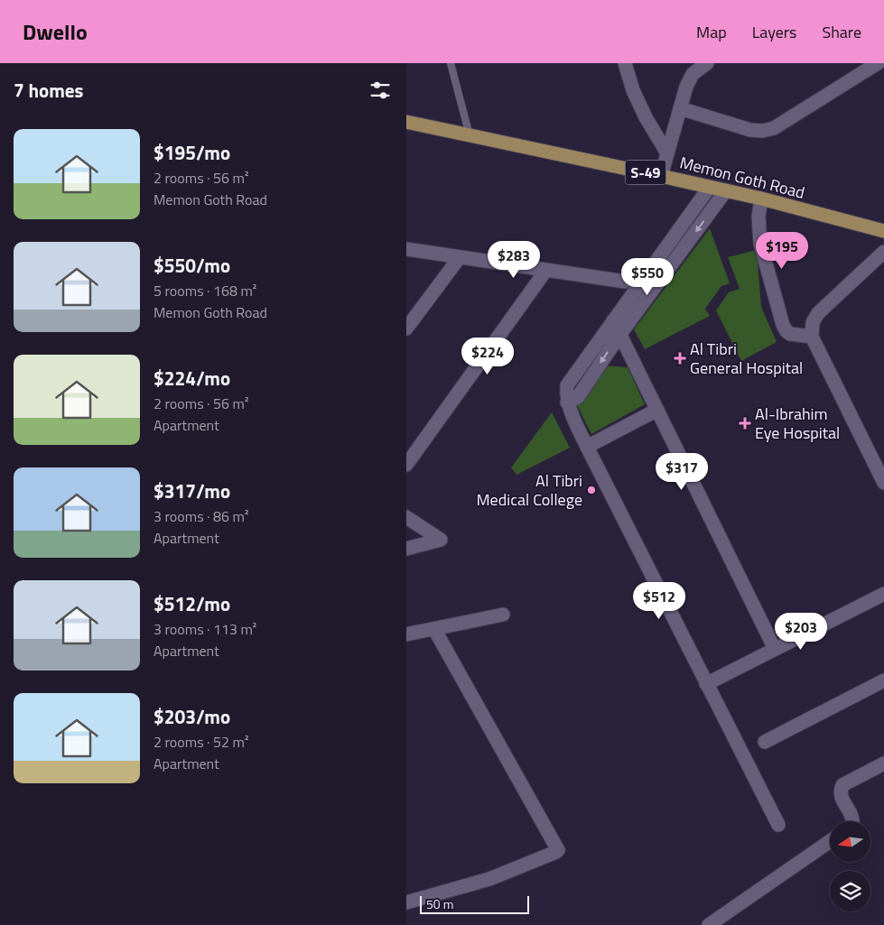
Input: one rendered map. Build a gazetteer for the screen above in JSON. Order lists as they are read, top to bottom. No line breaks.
{"streets":{"main road":["S-49","Memon Goth Road"]},"places":{"health":["Al Tibri General Hospital","Al-Ibrahim Eye Hospital"],"other":["Al Tibri Medical College"]},"scale_bar":"50 m","north":"left","page":{"header":"Dwello","nav":["Map","Layers","Share"],"heading":"7 homes","list":[{"name":"$195/mo","note":"2 rooms · 56 m² · Memon Goth Road"},{"name":"$550/mo","note":"5 rooms · 168 m² · Memon Goth Road"},{"name":"$224/mo","note":"2 rooms · 56 m² · Apartment"},{"name":"$317/mo","note":"3 rooms · 86 m² · Apartment"},{"name":"$512/mo","note":"3 rooms · 113 m² · Apartment"},{"name":"$203/mo","note":"2 rooms · 52 m² · Apartment"}],"price":["$195","$283","$550","$224","$317","$512","$203"],"scale":"50 m"}}
